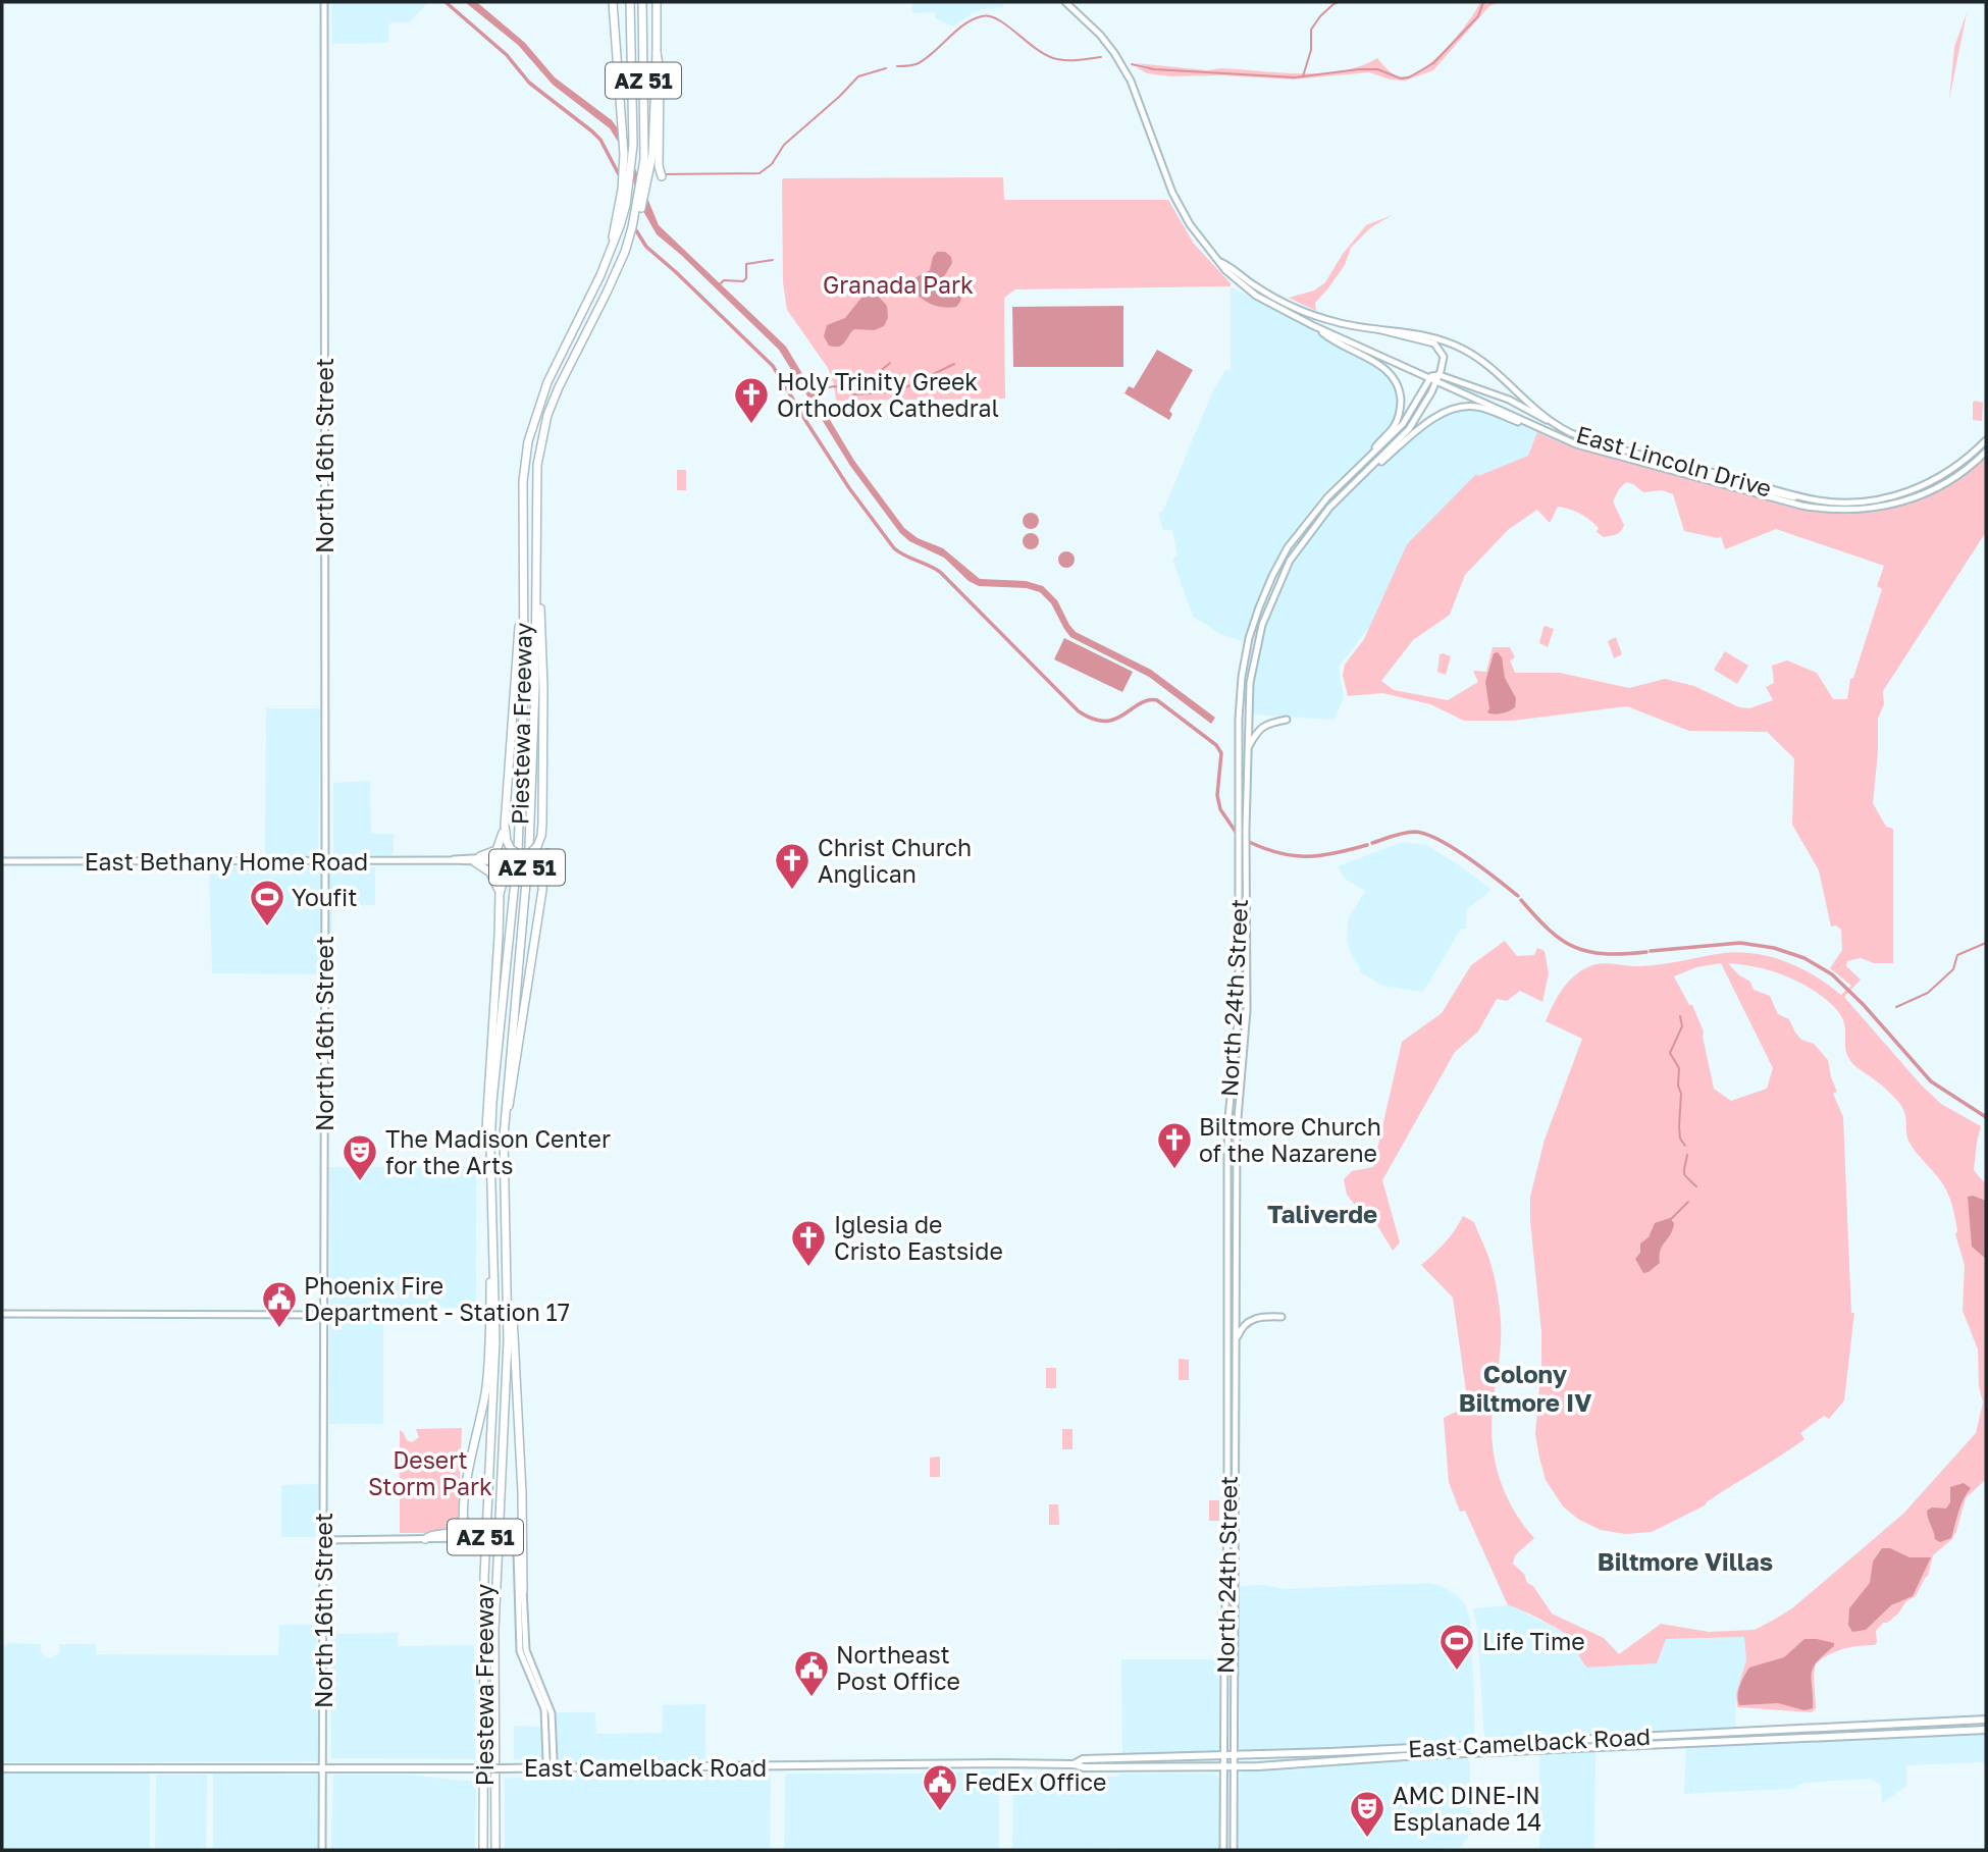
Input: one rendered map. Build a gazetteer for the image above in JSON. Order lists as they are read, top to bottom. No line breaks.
{"streets":{"highway":["AZ 51","Piestewa Freeway"],"main road":["North 16th Street","East Lincoln Drive","East Bethany Home Road","North 24th Street","East Camelback Road"]},"crossings":[["North 16th Street","East Bethany Home Road"],["North 16th Street","East Camelback Road"],["East Lincoln Drive","North 24th Street"],["North 24th Street","East Camelback Road"]],"districts":["Taliverde","Colony Biltmore IV","Biltmore Villas"],"parks":["Granada Park","Desert Storm Park"],"places":{"church":["Holy Trinity Greek Orthodox Cathedral","Christ Church Anglican","Biltmore Church of the Nazarene","Iglesia de Cristo Eastside"],"sports":["Youfit","Life Time"],"theatre":["The Madison Center for the Arts","AMC DINE-IN Esplanade 14"],"public building":["Phoenix Fire Department - Station 17","Northeast Post Office","FedEx Office"]}}
